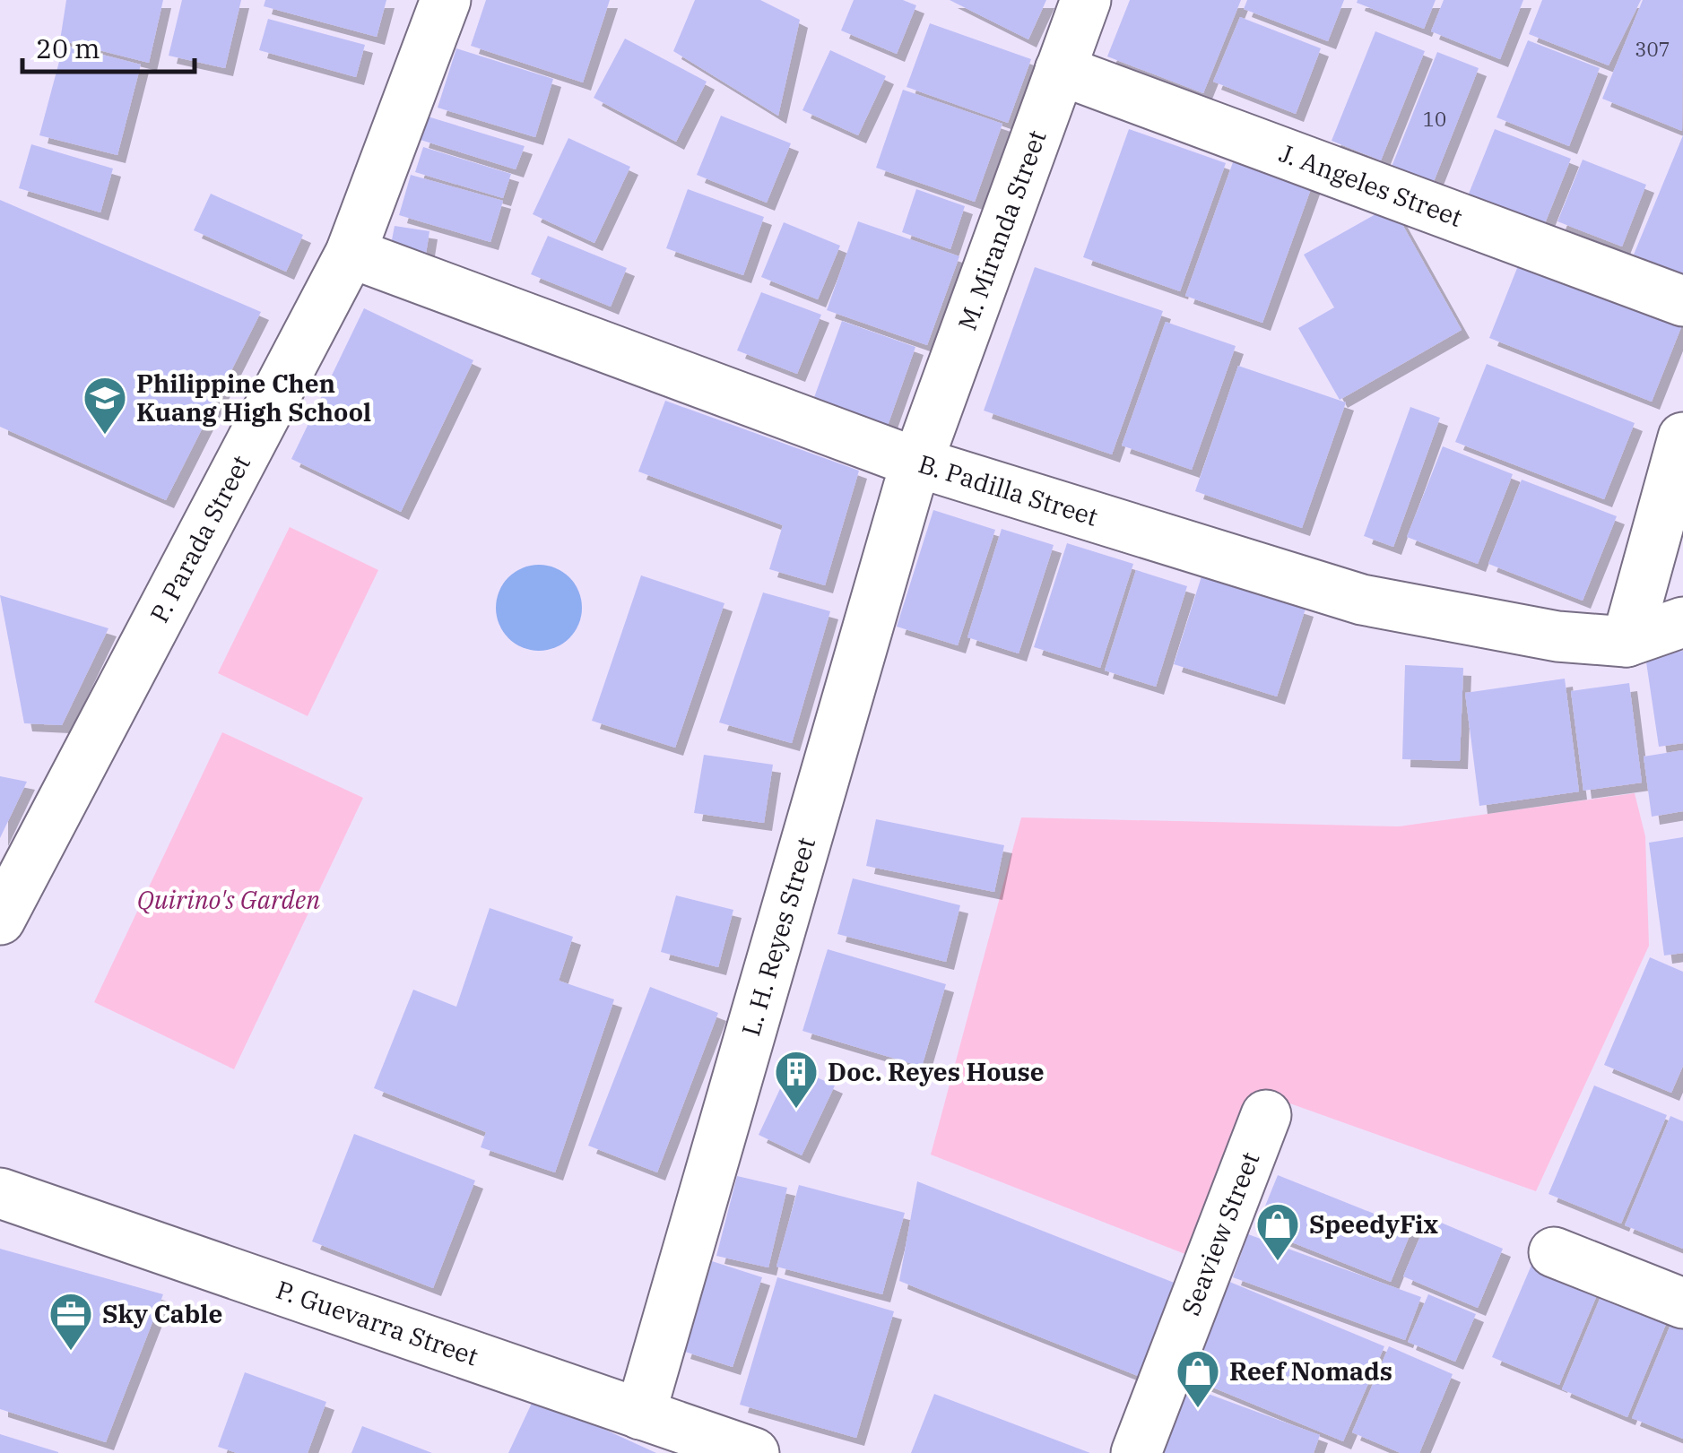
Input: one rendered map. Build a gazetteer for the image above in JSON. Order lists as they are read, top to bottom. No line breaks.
{"streets":{"street":["J. Angeles Street","M. Miranda Street","B. Padilla Street","P. Parada Street","L. H. Reyes Street","Seaview Street","P. Guevarra Street"]},"crossings":[["J. Angeles Street","M. Miranda Street"],["M. Miranda Street","B. Padilla Street"],["M. Miranda Street","L. H. Reyes Street"],["B. Padilla Street","P. Parada Street"],["B. Padilla Street","L. H. Reyes Street"],["L. H. Reyes Street","P. Guevarra Street"]],"parks":["Quirino's Garden"],"places":{"school or university":["Philippine Chen Kuang High School"],"building":["Doc. Reyes House"],"shop":["SpeedyFix","Reef Nomads"],"office":["Sky Cable"]},"house_numbers":["307","10"],"scale_bar":"20 m"}
